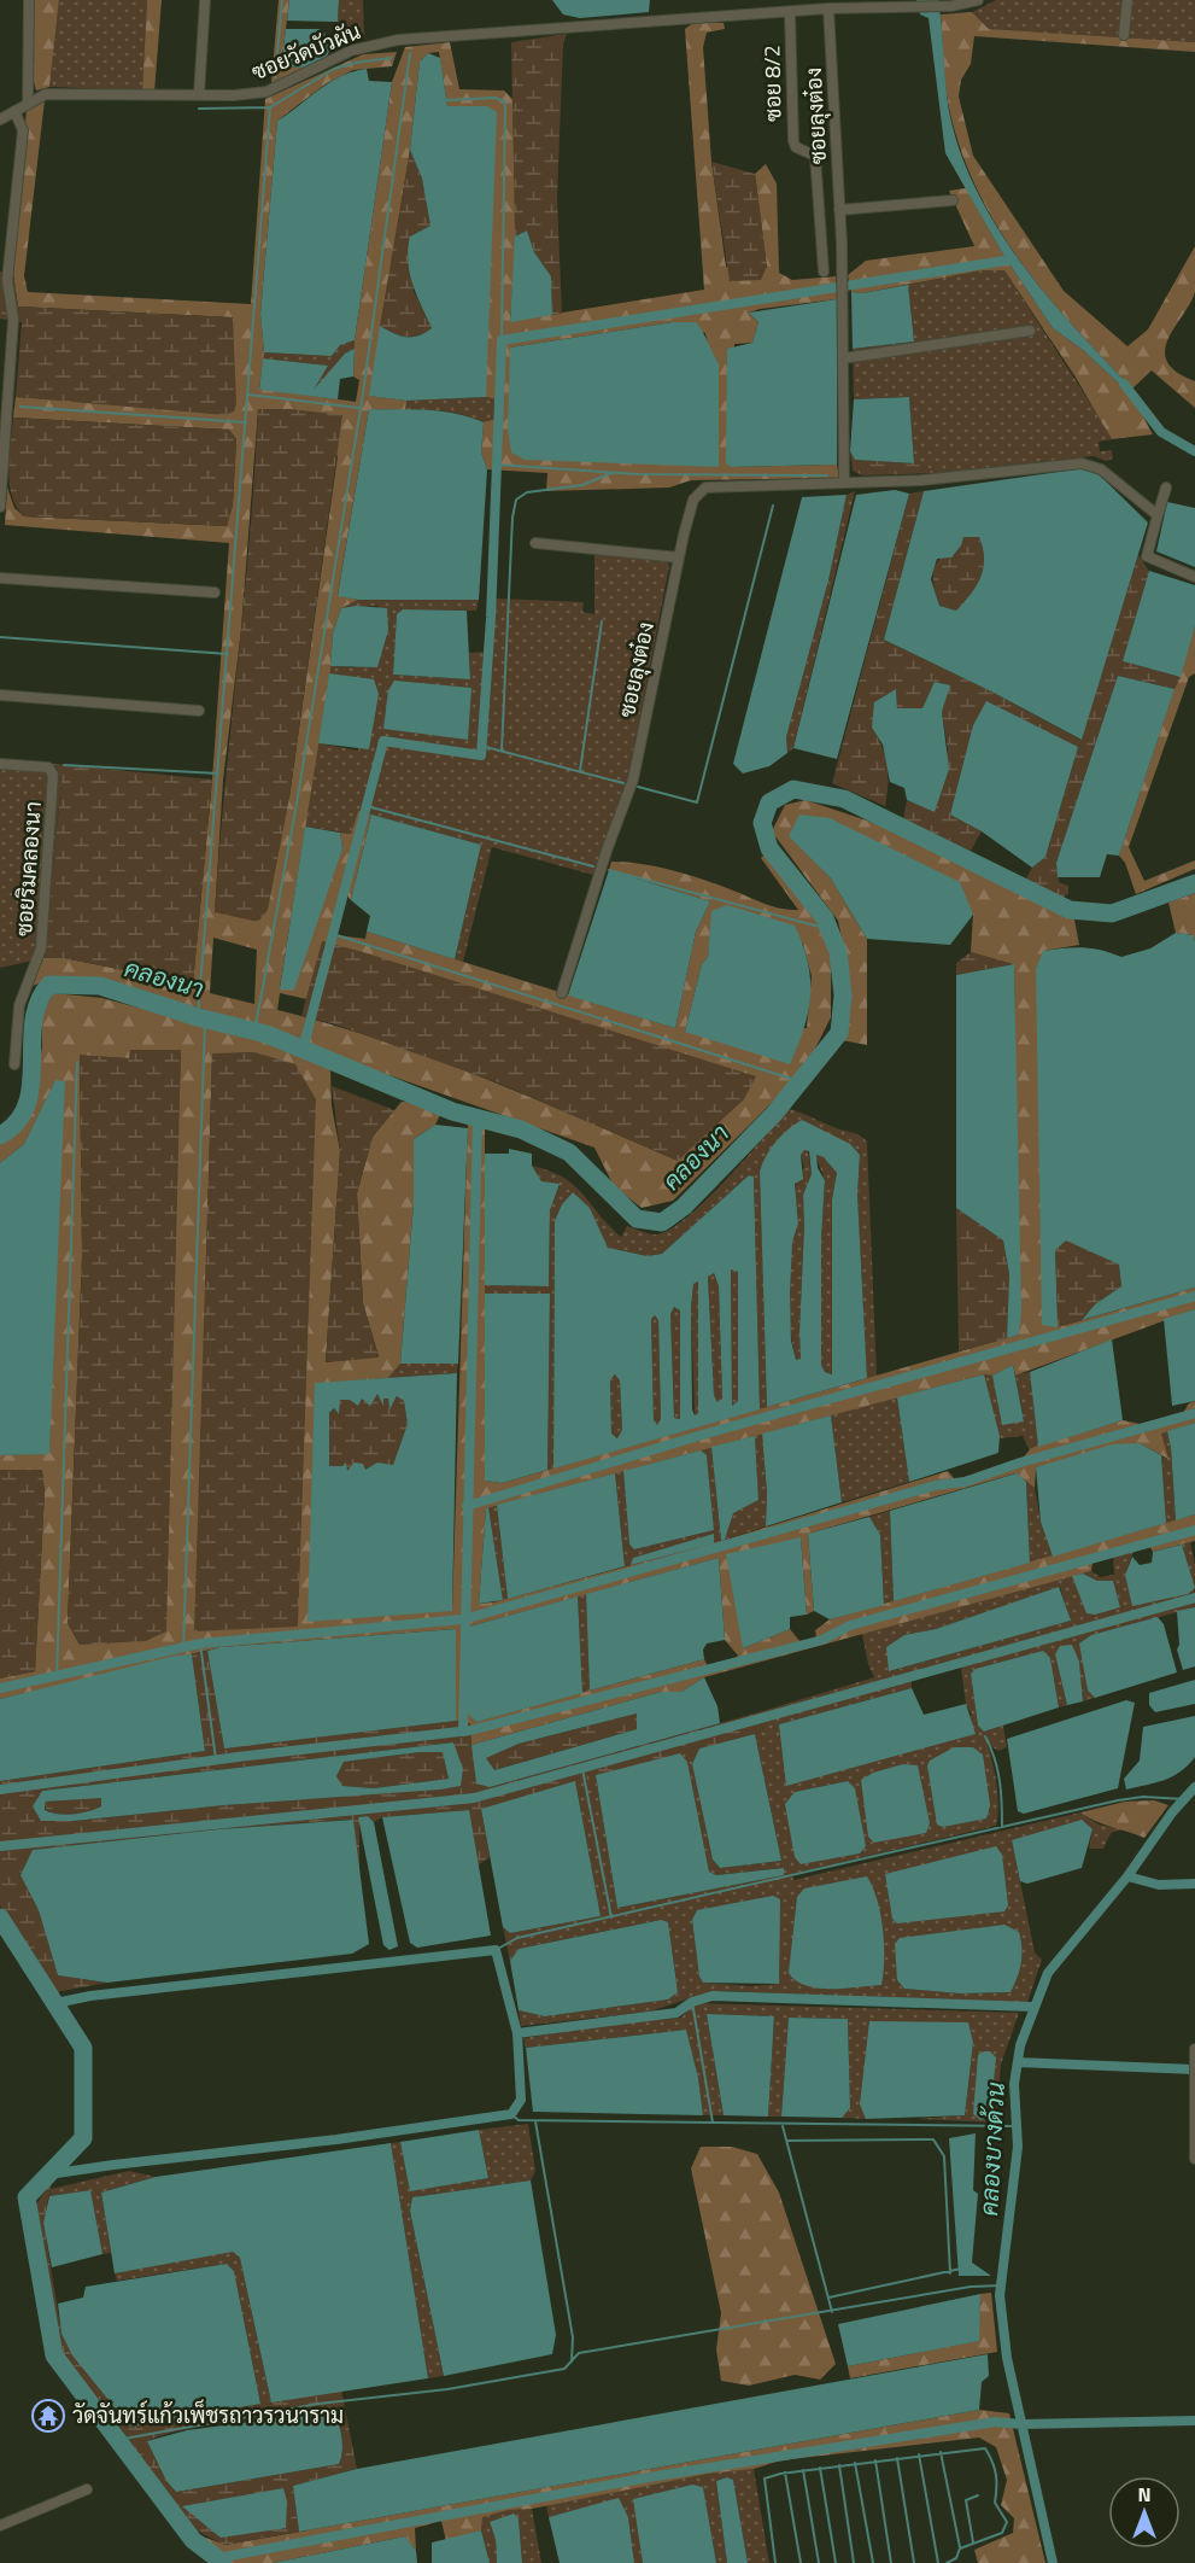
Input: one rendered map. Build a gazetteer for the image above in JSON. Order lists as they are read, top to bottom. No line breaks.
{"streets":{"street":["ซอยวัดบัวผัน","ซอย 8/2","ซอยลุงต๋อง","ซอยริมคลองนา"]},"crossings":[["ซอยวัดบัวผัน","ซอย 8/2"],["ซอยวัดบัวผัน","ซอยลุงต๋อง"]],"water":["คลองนา","คลองบางด้วน"],"places":{"temple":["วัดจันทร์แก้วเพ็ชรถาวรวนาราม"]},"north":"top"}
